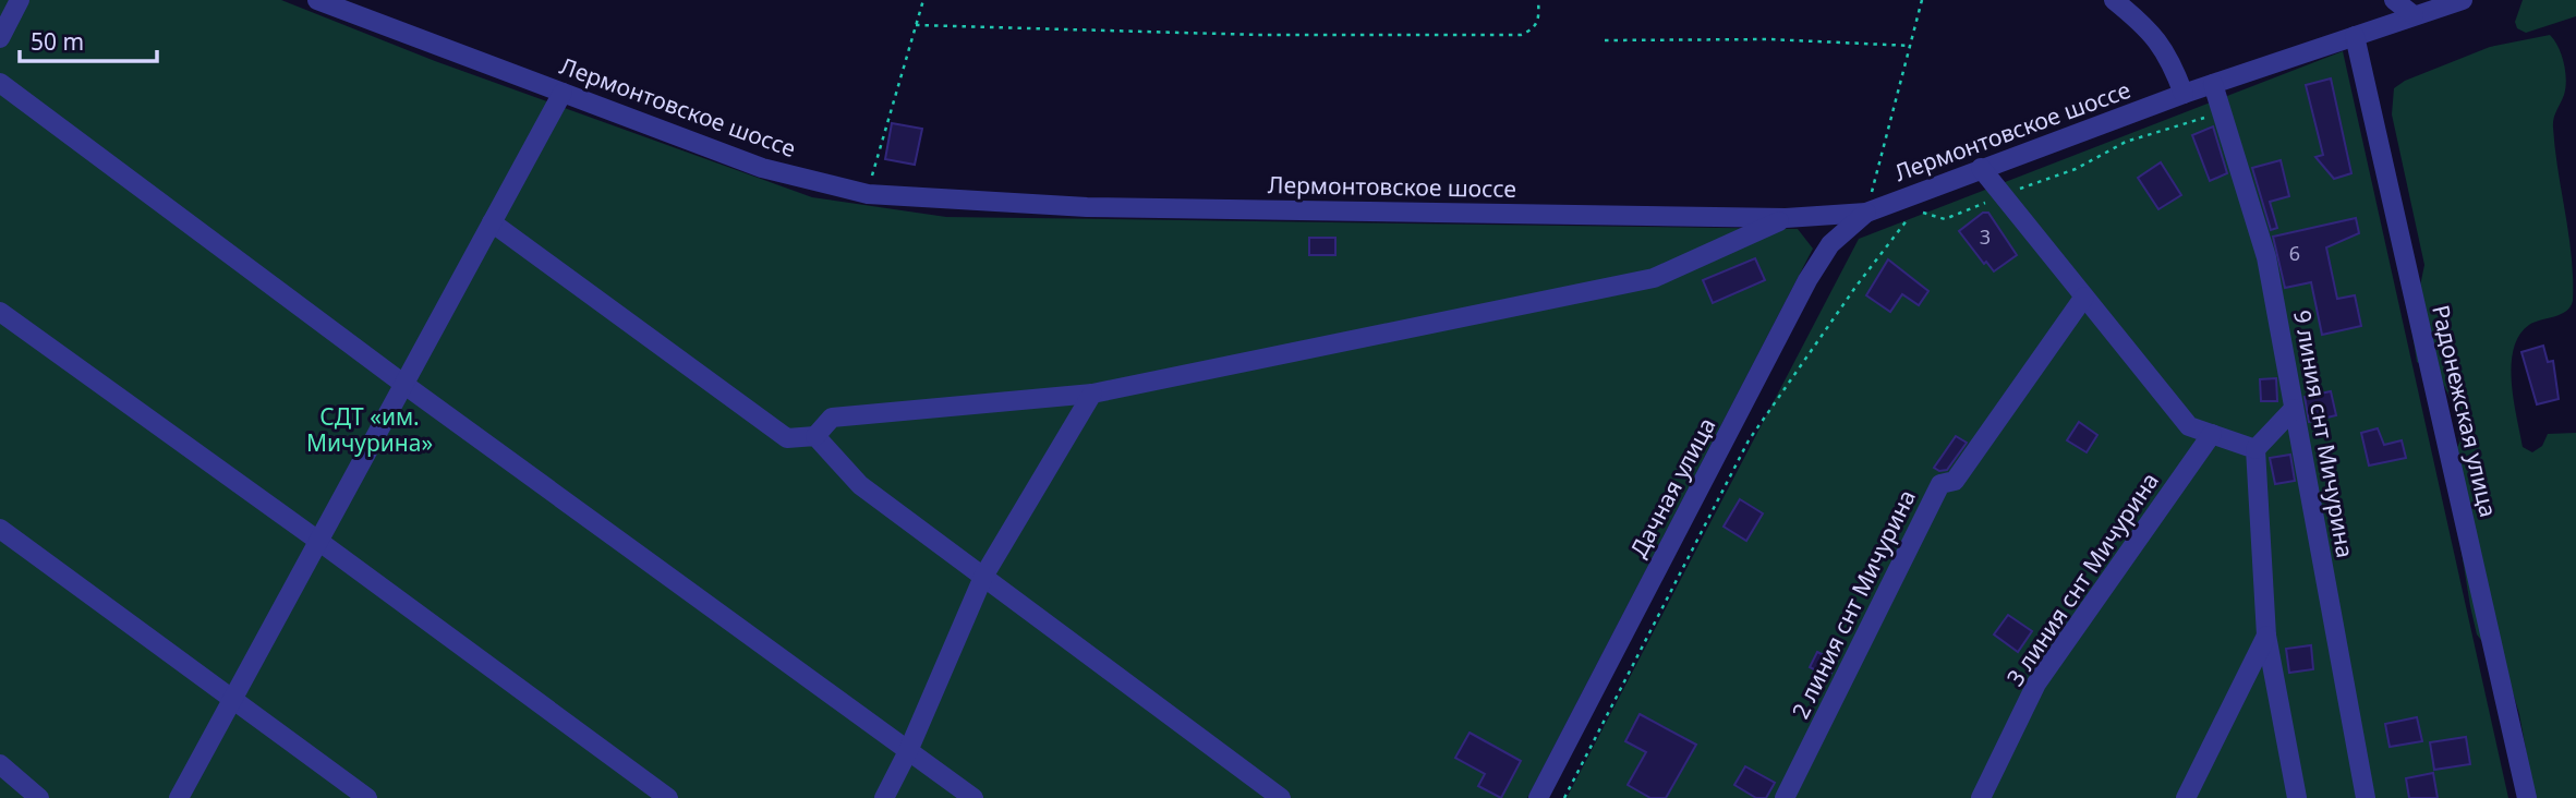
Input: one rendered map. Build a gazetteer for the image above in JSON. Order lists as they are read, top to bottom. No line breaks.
{"streets":{"street":["Лермонтовское шоссе","Радонежская улица","9 линия снт Мичурина","Дачная улица","3 линия снт Мичурина","2 линия снт Мичурина"]},"crossings":[["Лермонтовское шоссе","Радонежская улица"],["Лермонтовское шоссе","9 линия снт Мичурина"],["Лермонтовское шоссе","Дачная улица"]],"parks":["СДТ «им. Мичурина»"],"house_numbers":["3","6"],"scale_bar":"50 m"}
